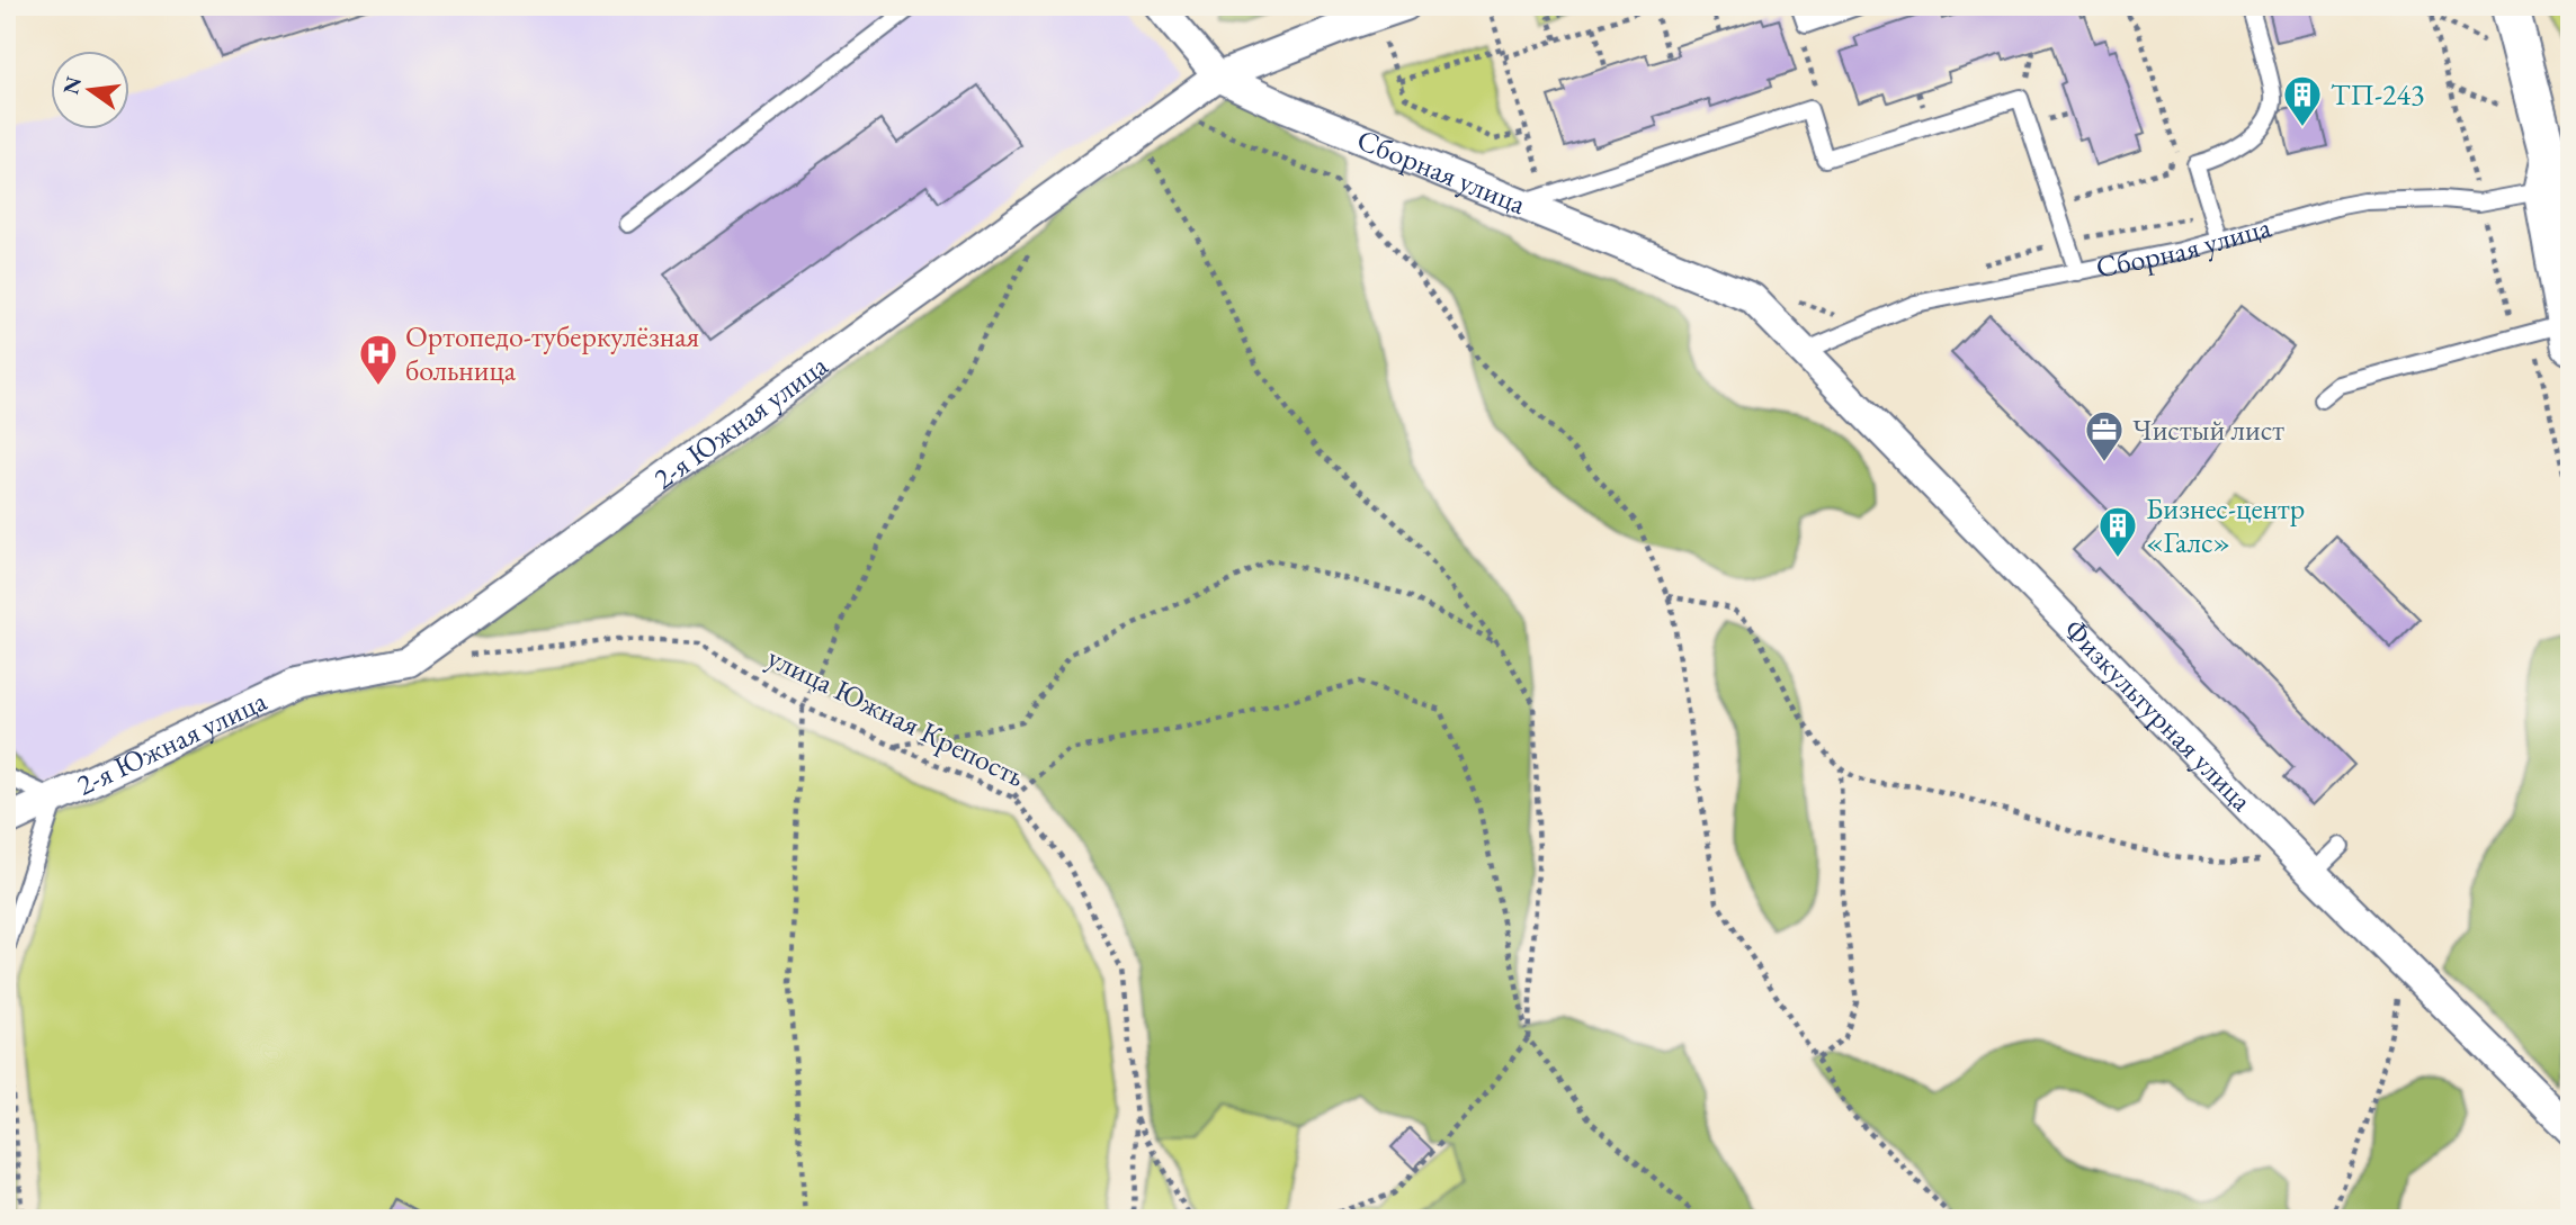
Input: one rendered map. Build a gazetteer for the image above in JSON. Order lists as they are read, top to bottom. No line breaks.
{"streets":{"street":["Сборная улица","2-я Южная улица","Физкультурная улица"],"path":["улица Южная Крепость"]},"crossings":[["Сборная улица","2-я Южная улица"],["Сборная улица","Физкультурная улица"]],"places":{"building":["ТП-243","Бизнес-центр «Галс»"],"hospital":["Ортопедо-туберкулёзная больница"],"office":["Чистый лист"]},"north":"left"}
